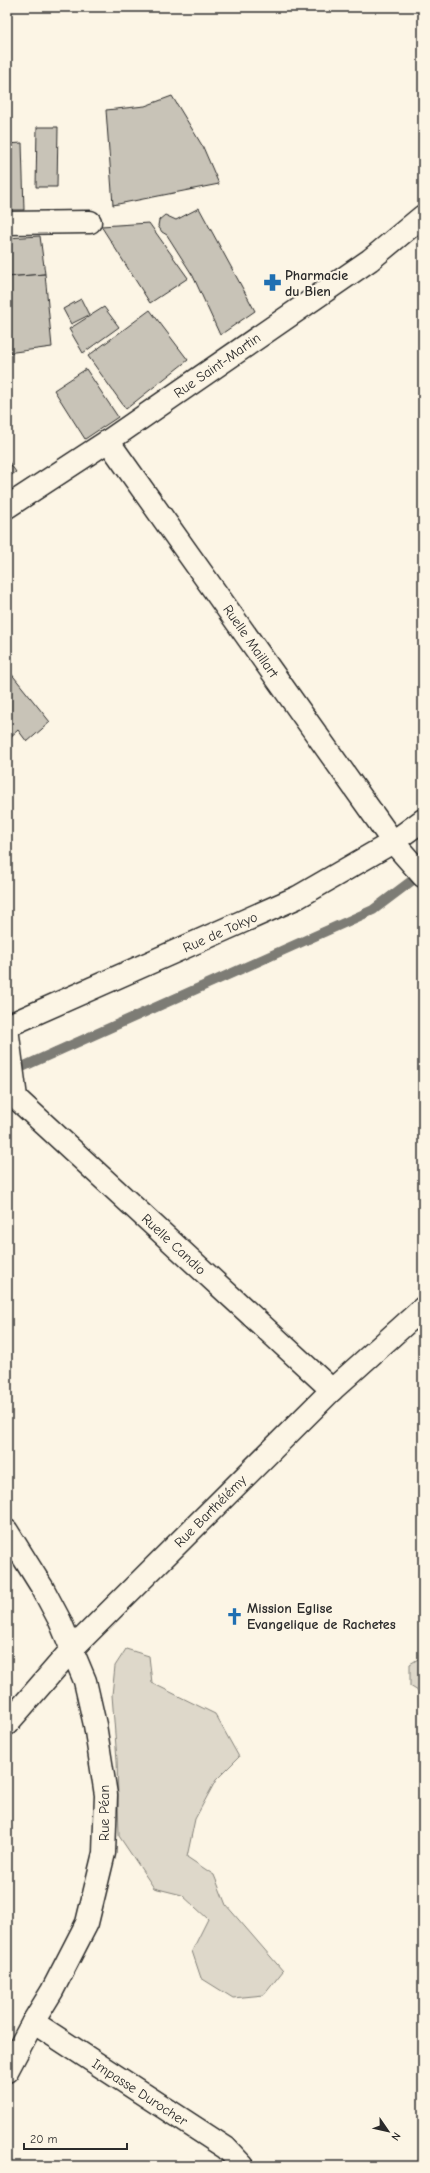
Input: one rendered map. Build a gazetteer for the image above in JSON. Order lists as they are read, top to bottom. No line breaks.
{"streets":{"street":["Rue Saint-Martin","Ruelle Maillart","Rue de Tokyo","Ruelle Candio","Rue Barthélémy","Rue Péan","Impasse Durocher"]},"crossings":[["Rue Saint-Martin","Ruelle Maillart"],["Ruelle Maillart","Rue de Tokyo"],["Ruelle Candio","Rue Barthélémy"],["Rue Barthélémy","Rue Péan"],["Rue Péan","Impasse Durocher"]],"places":{"pharmacy":["Pharmacie du Bien"],"church":["Mission Eglise Evangelique de Rachetes"]},"scale_bar":"20 m","north":"bottom right"}
